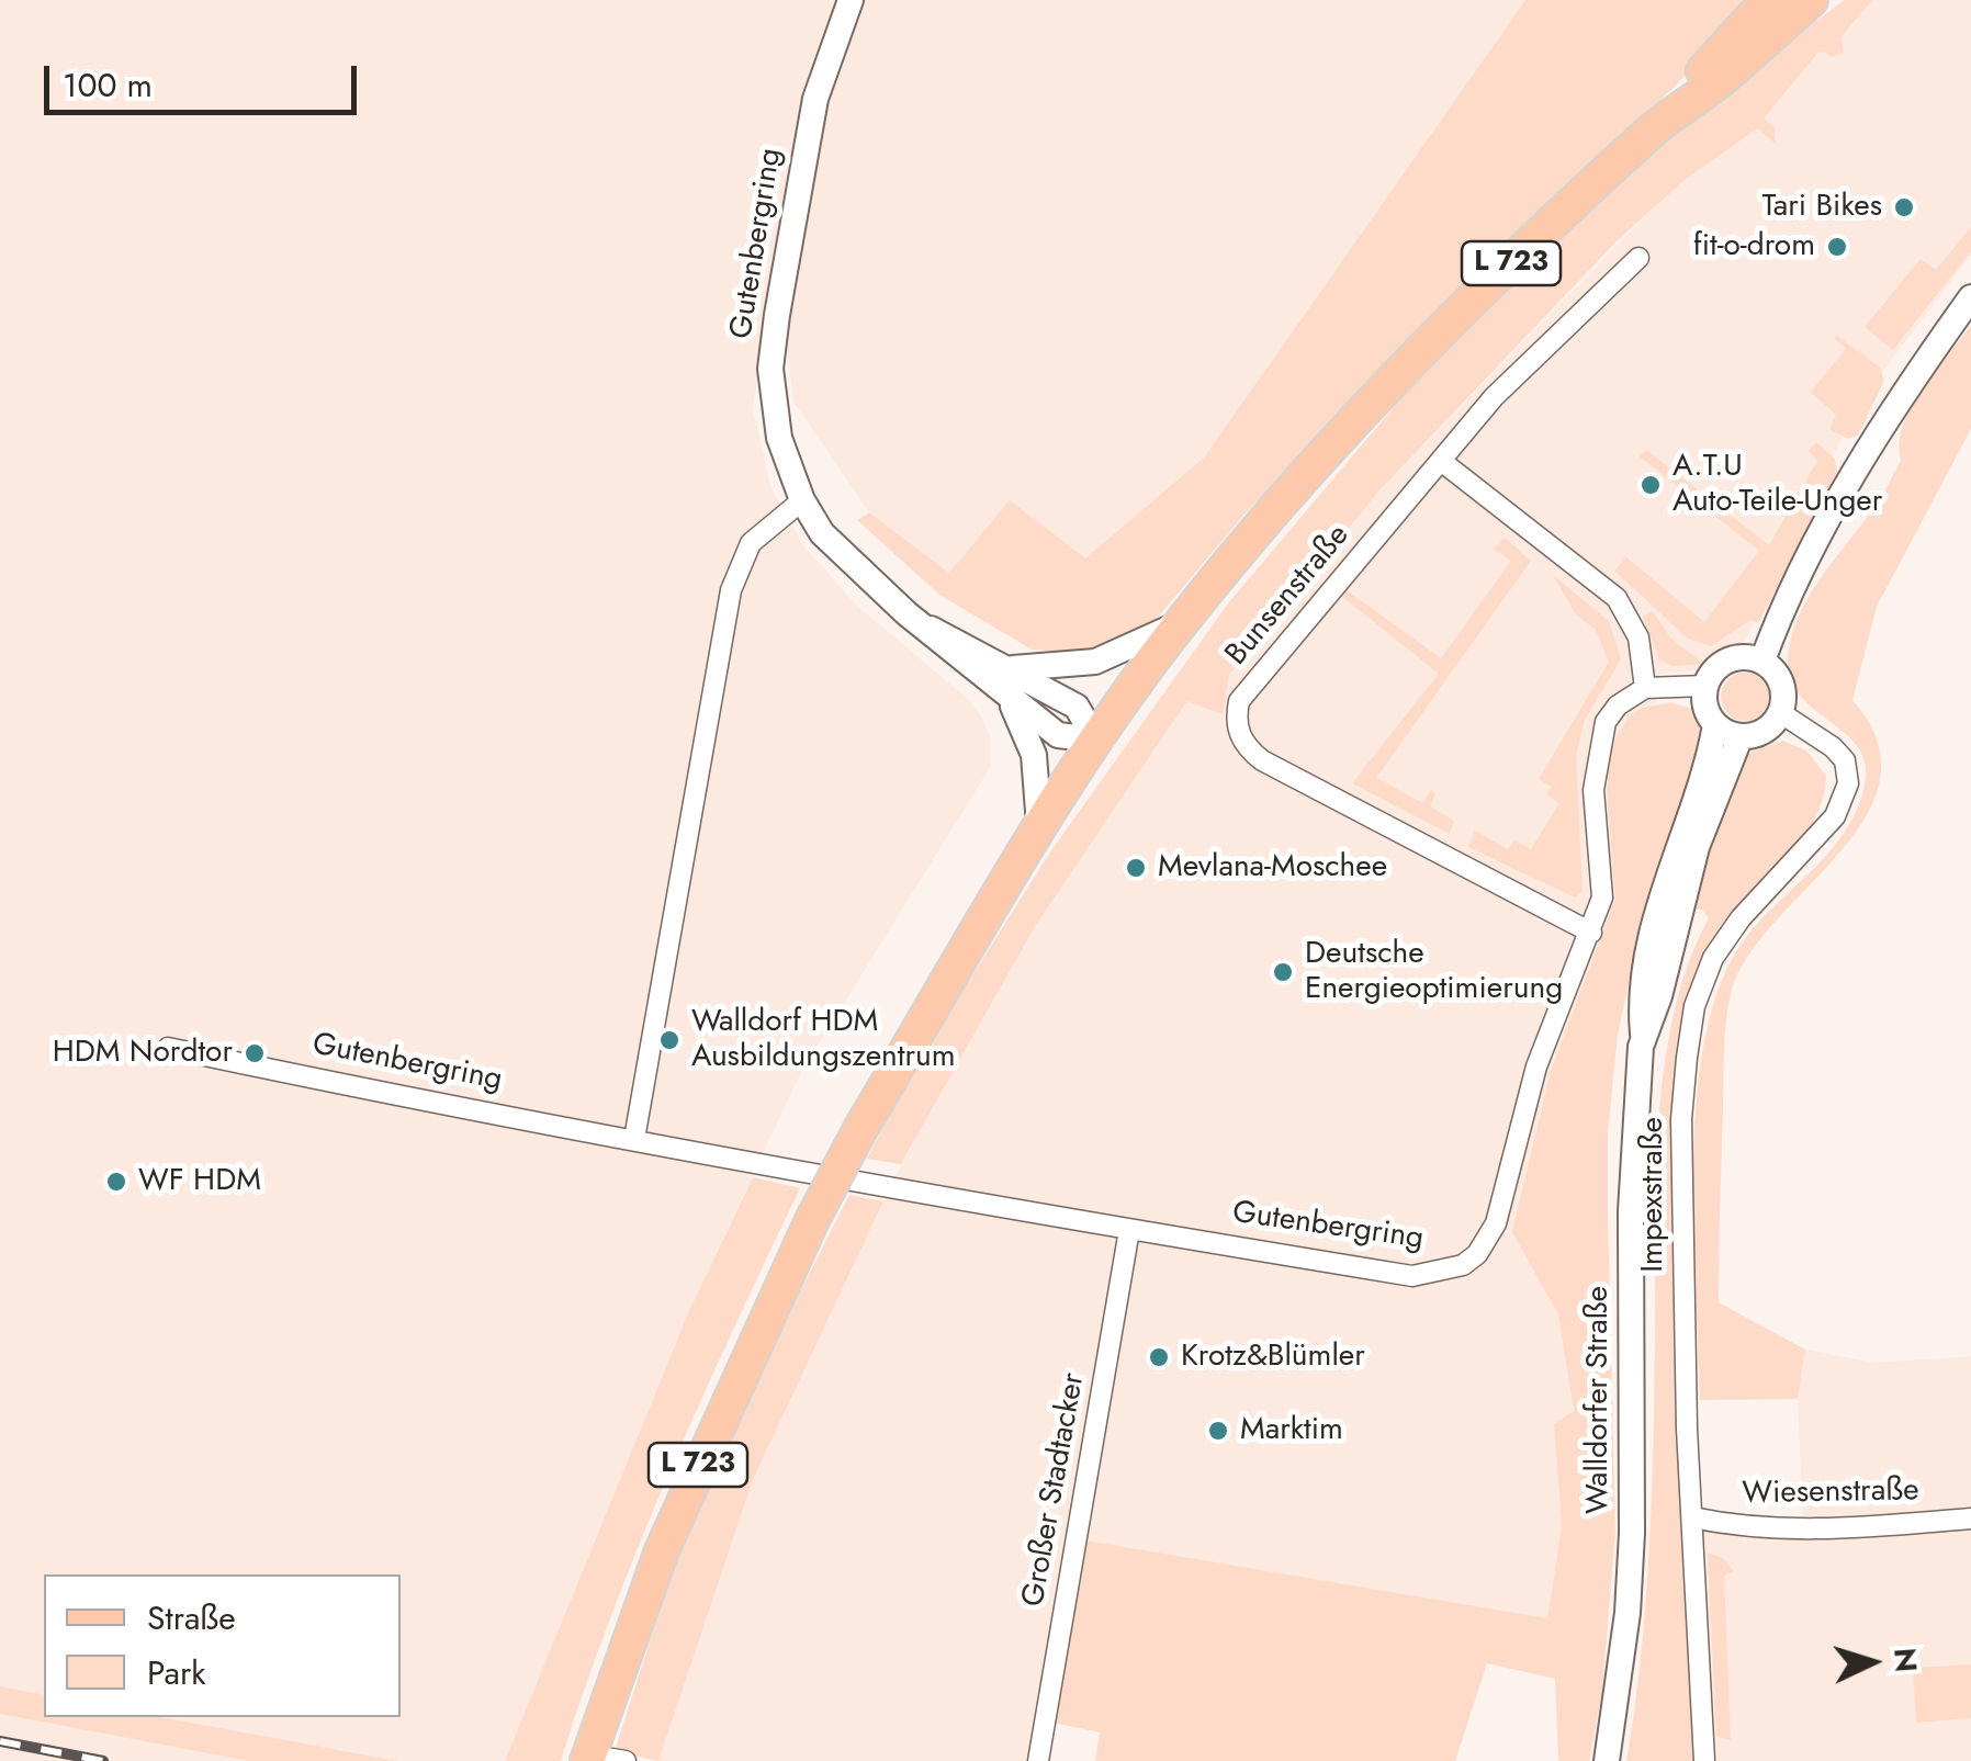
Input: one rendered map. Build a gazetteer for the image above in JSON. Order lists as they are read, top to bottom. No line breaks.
{"streets":{"main road":["L 723"],"street":["Gutenbergring","Bunsenstraße","Impexstraße","Walldorfer Straße","Großer Stadtacker","Wiesenstraße"]},"crossings":[["Gutenbergring","L 723"],["Gutenbergring","Bunsenstraße"],["Gutenbergring","Großer Stadtacker"],["Impexstraße","Walldorfer Straße"],["Impexstraße","Wiesenstraße"]],"places":["Tari Bikes","fit-o-drom","A.T.U Auto-Teile-Unger","Mevlana-Moschee","Deutsche Energieoptimierung","Walldorf HDM Ausbildungszentrum","HDM Nordtor","WF HDM","Krotz&Blümler","Marktim"],"legend":["Straße","Park"],"scale_bar":"100 m","north":"right"}
